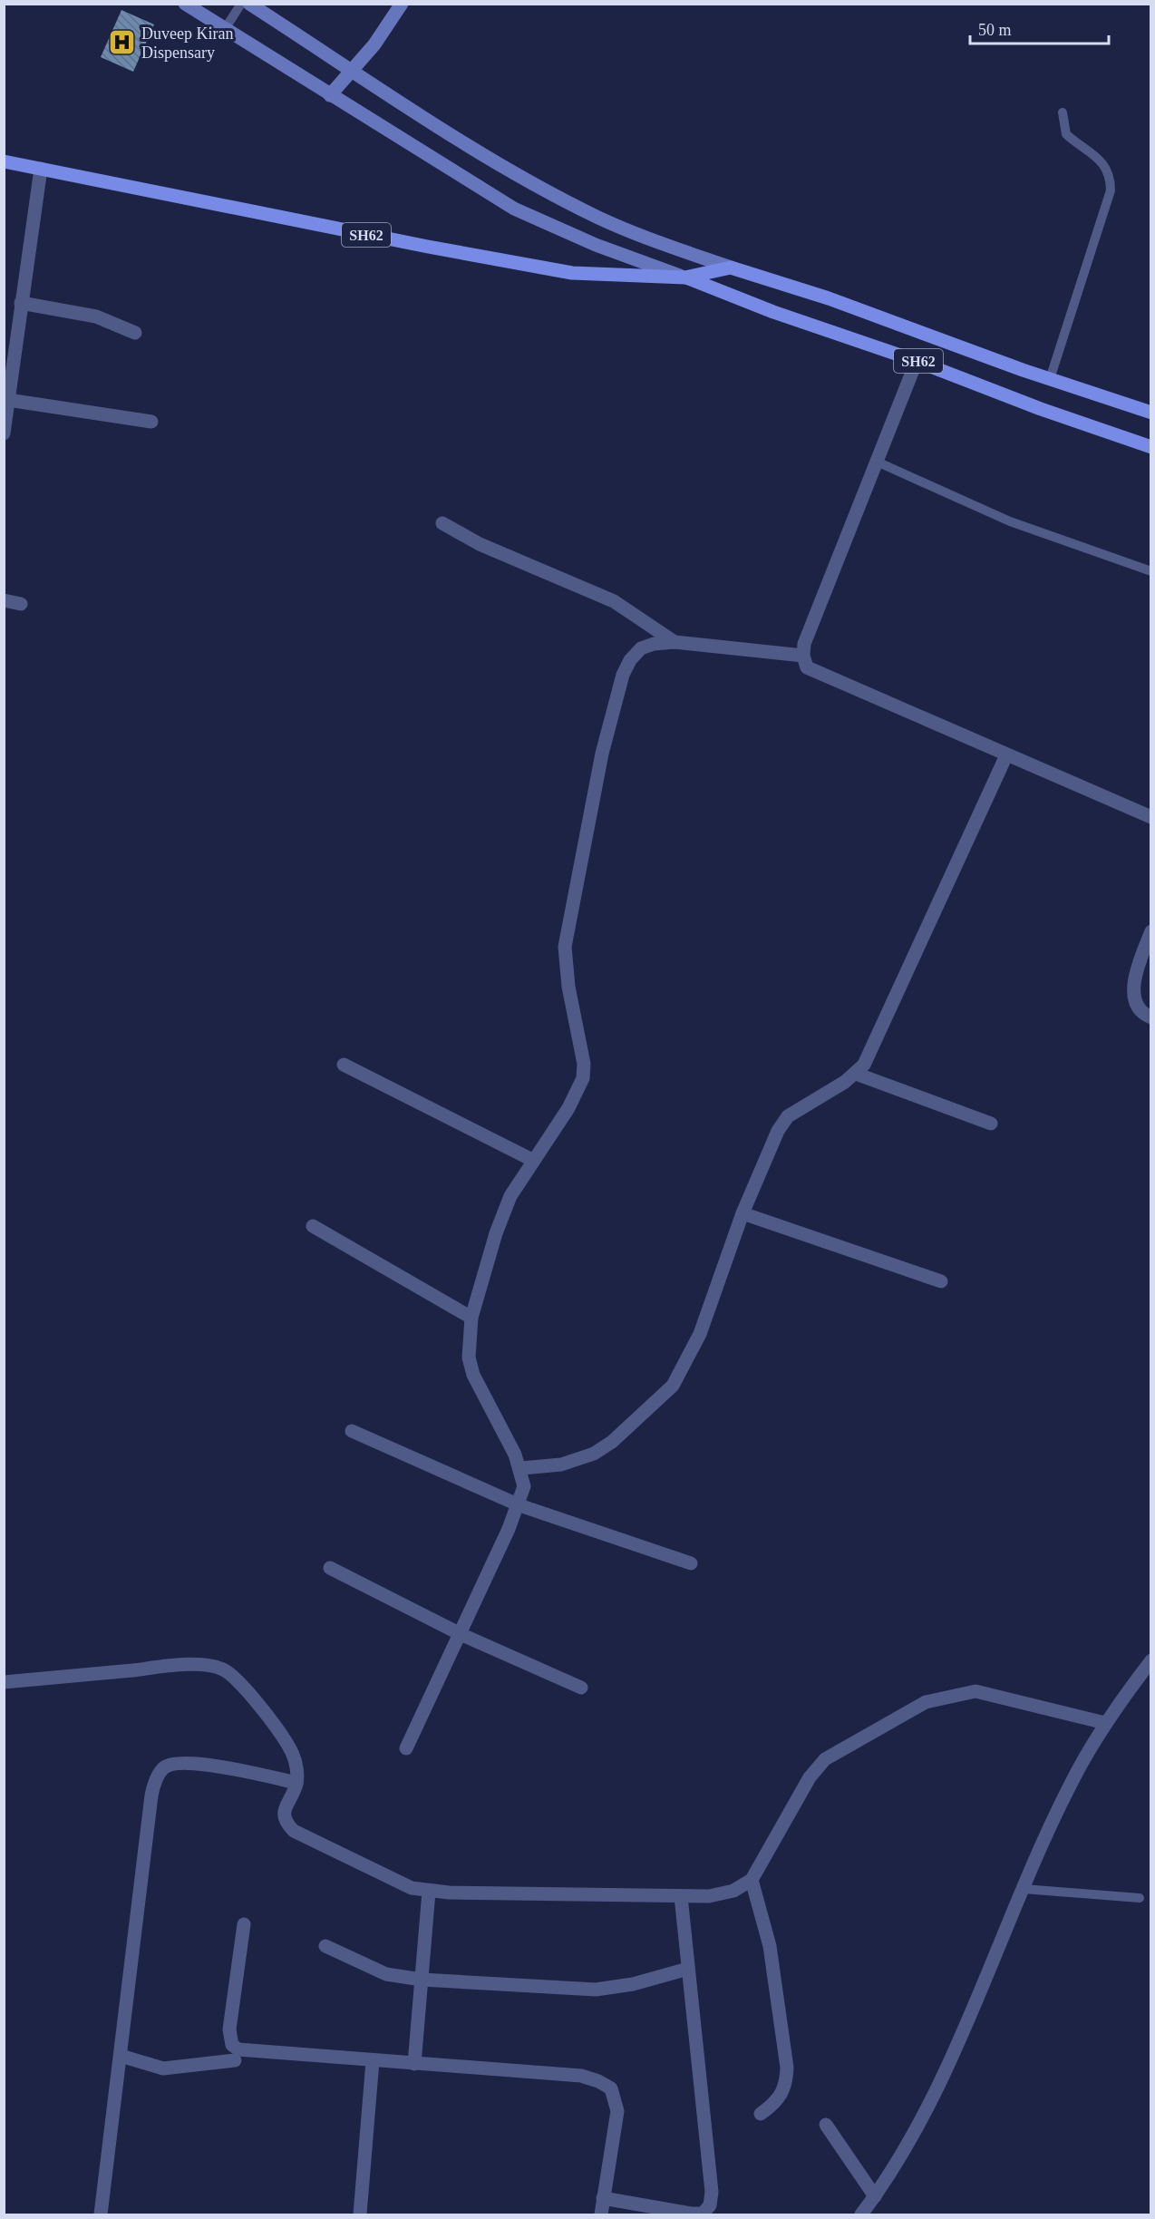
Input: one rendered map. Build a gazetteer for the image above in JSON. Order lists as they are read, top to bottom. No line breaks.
{"streets":{"main road":["SH62"]},"places":{"hospital":["Duveep Kiran Dispensary"]},"scale_bar":"50 m"}
